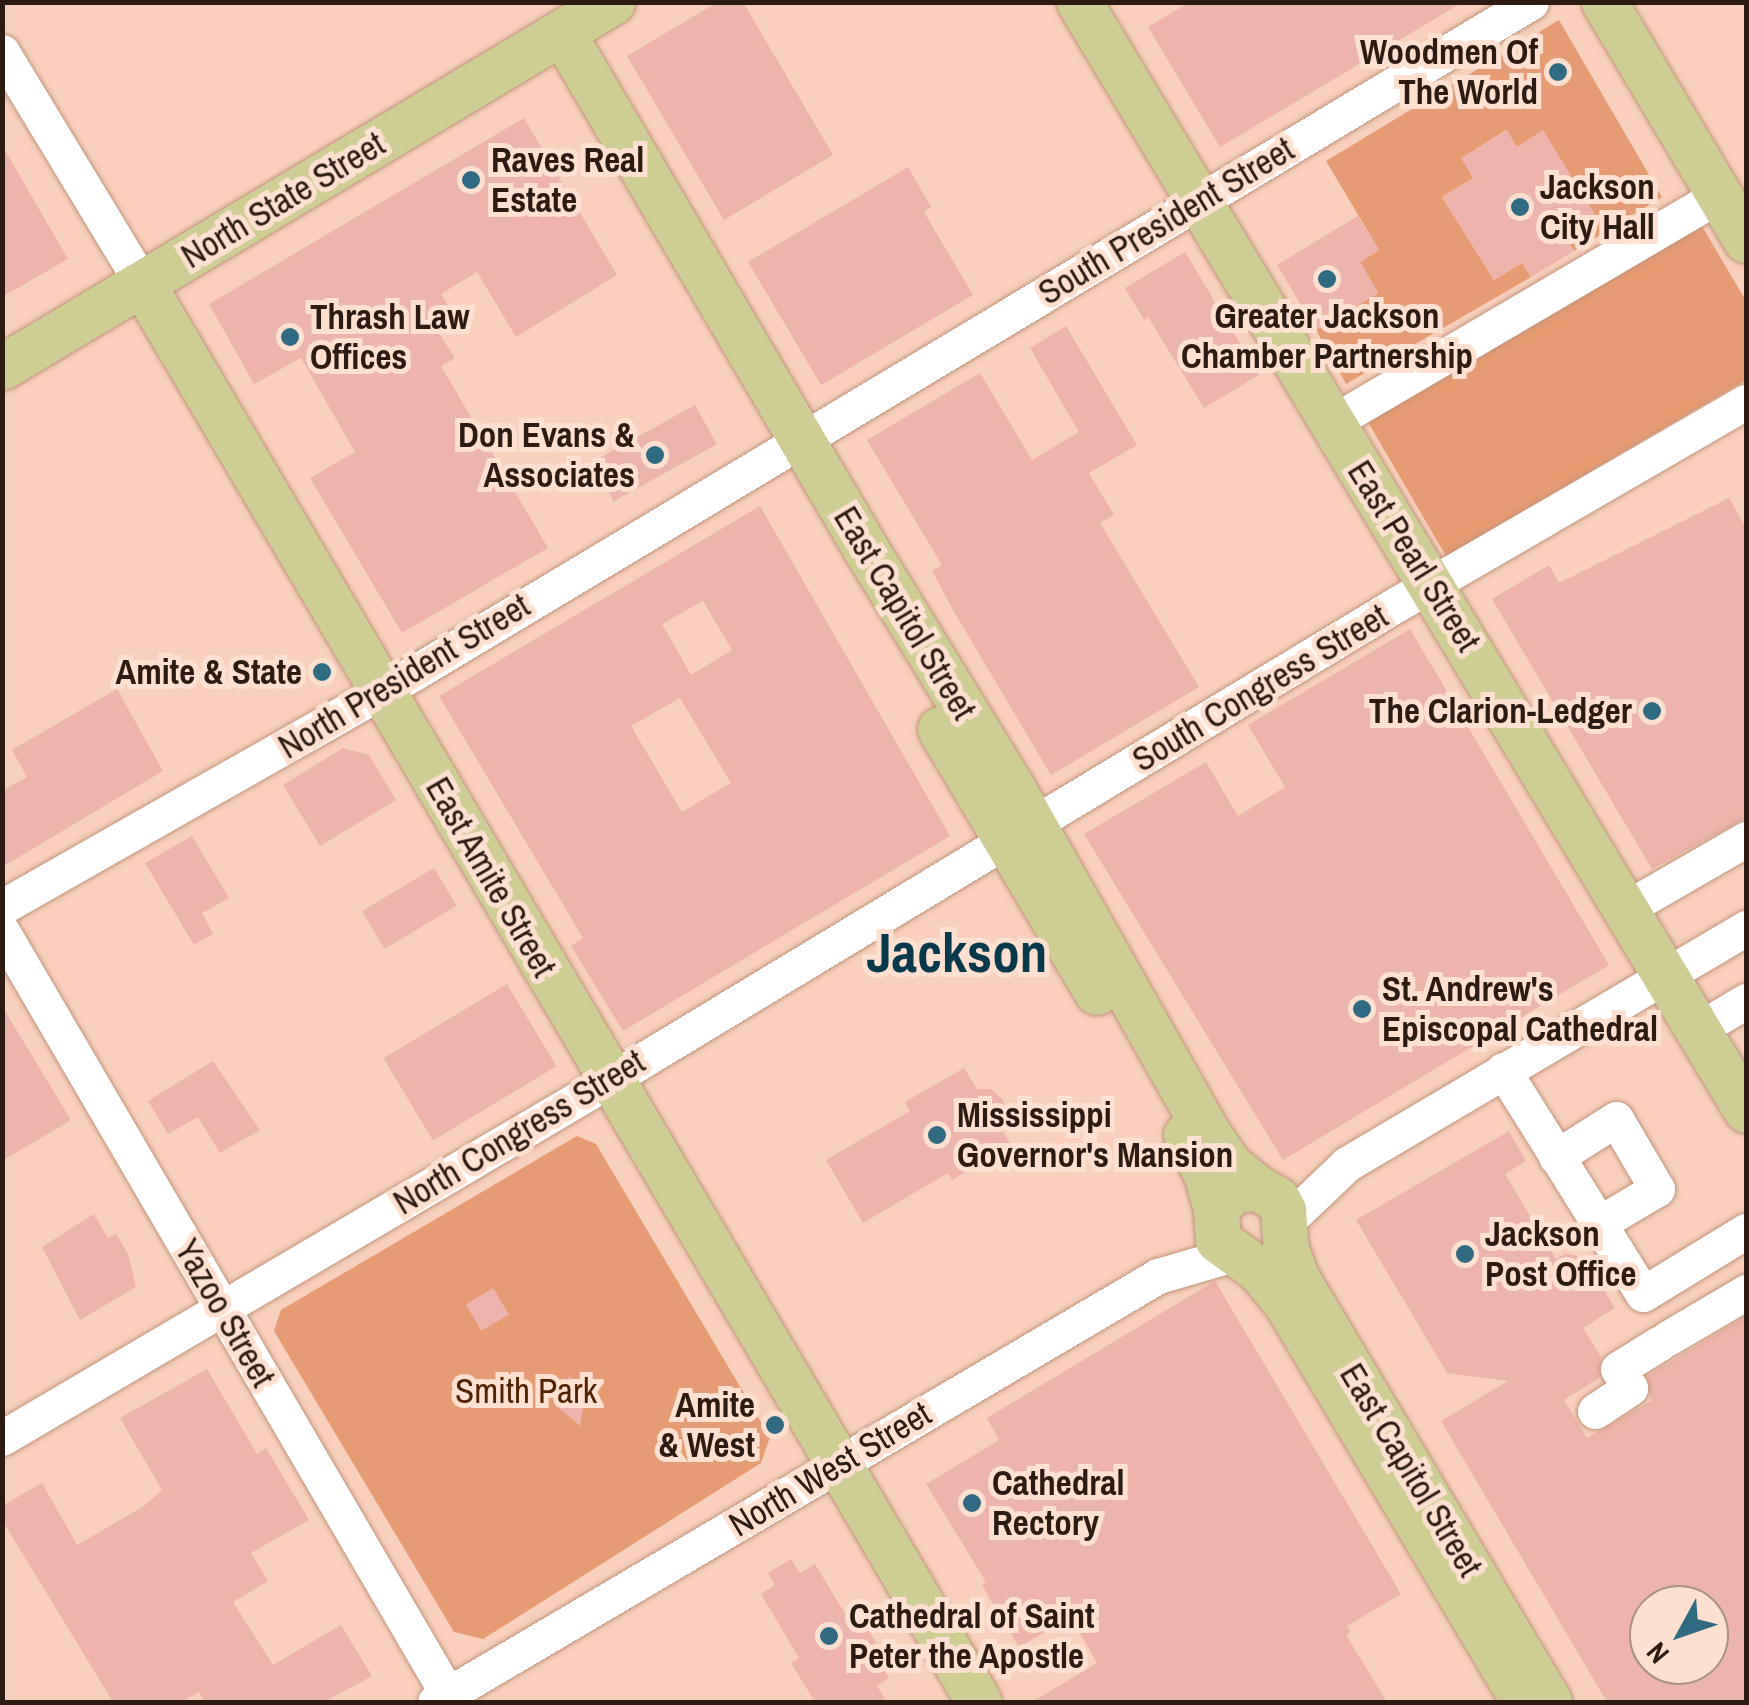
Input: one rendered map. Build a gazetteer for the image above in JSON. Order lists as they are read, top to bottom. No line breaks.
{"streets":{"main road":["North State Street","East Pearl Street","East Capitol Street","East Amite Street"],"street":["South President Street","North President Street","South Congress Street","North Congress Street","Yazoo Street","North West Street"]},"crossings":[["North State Street","East Capitol Street"],["North State Street","East Amite Street"],["South President Street","East Pearl Street"],["South President Street","East Capitol Street"],["South President Street","North President Street"],["East Pearl Street","South Congress Street"],["East Capitol Street","North President Street"],["East Capitol Street","South Congress Street"],["East Capitol Street","North Congress Street"],["East Capitol Street","North West Street"],["North President Street","East Amite Street"],["South Congress Street","North Congress Street"],["East Amite Street","North Congress Street"],["East Amite Street","North West Street"],["North Congress Street","Yazoo Street"],["Yazoo Street","North West Street"]],"districts":["Jackson"],"parks":["Smith Park"],"places":["Woodmen Of The World","Raves Real Estate","Jackson City Hall","Greater Jackson Chamber Partnership","Thrash Law Offices","Don Evans & Associates","Amite & State","The Clarion-Ledger","St. Andrew's Episcopal Cathedral","Mississippi Governor's Mansion","Jackson Post Office","Amite & West","Cathedral Rectory","Cathedral of Saint Peter the Apostle"],"north":"bottom left"}
